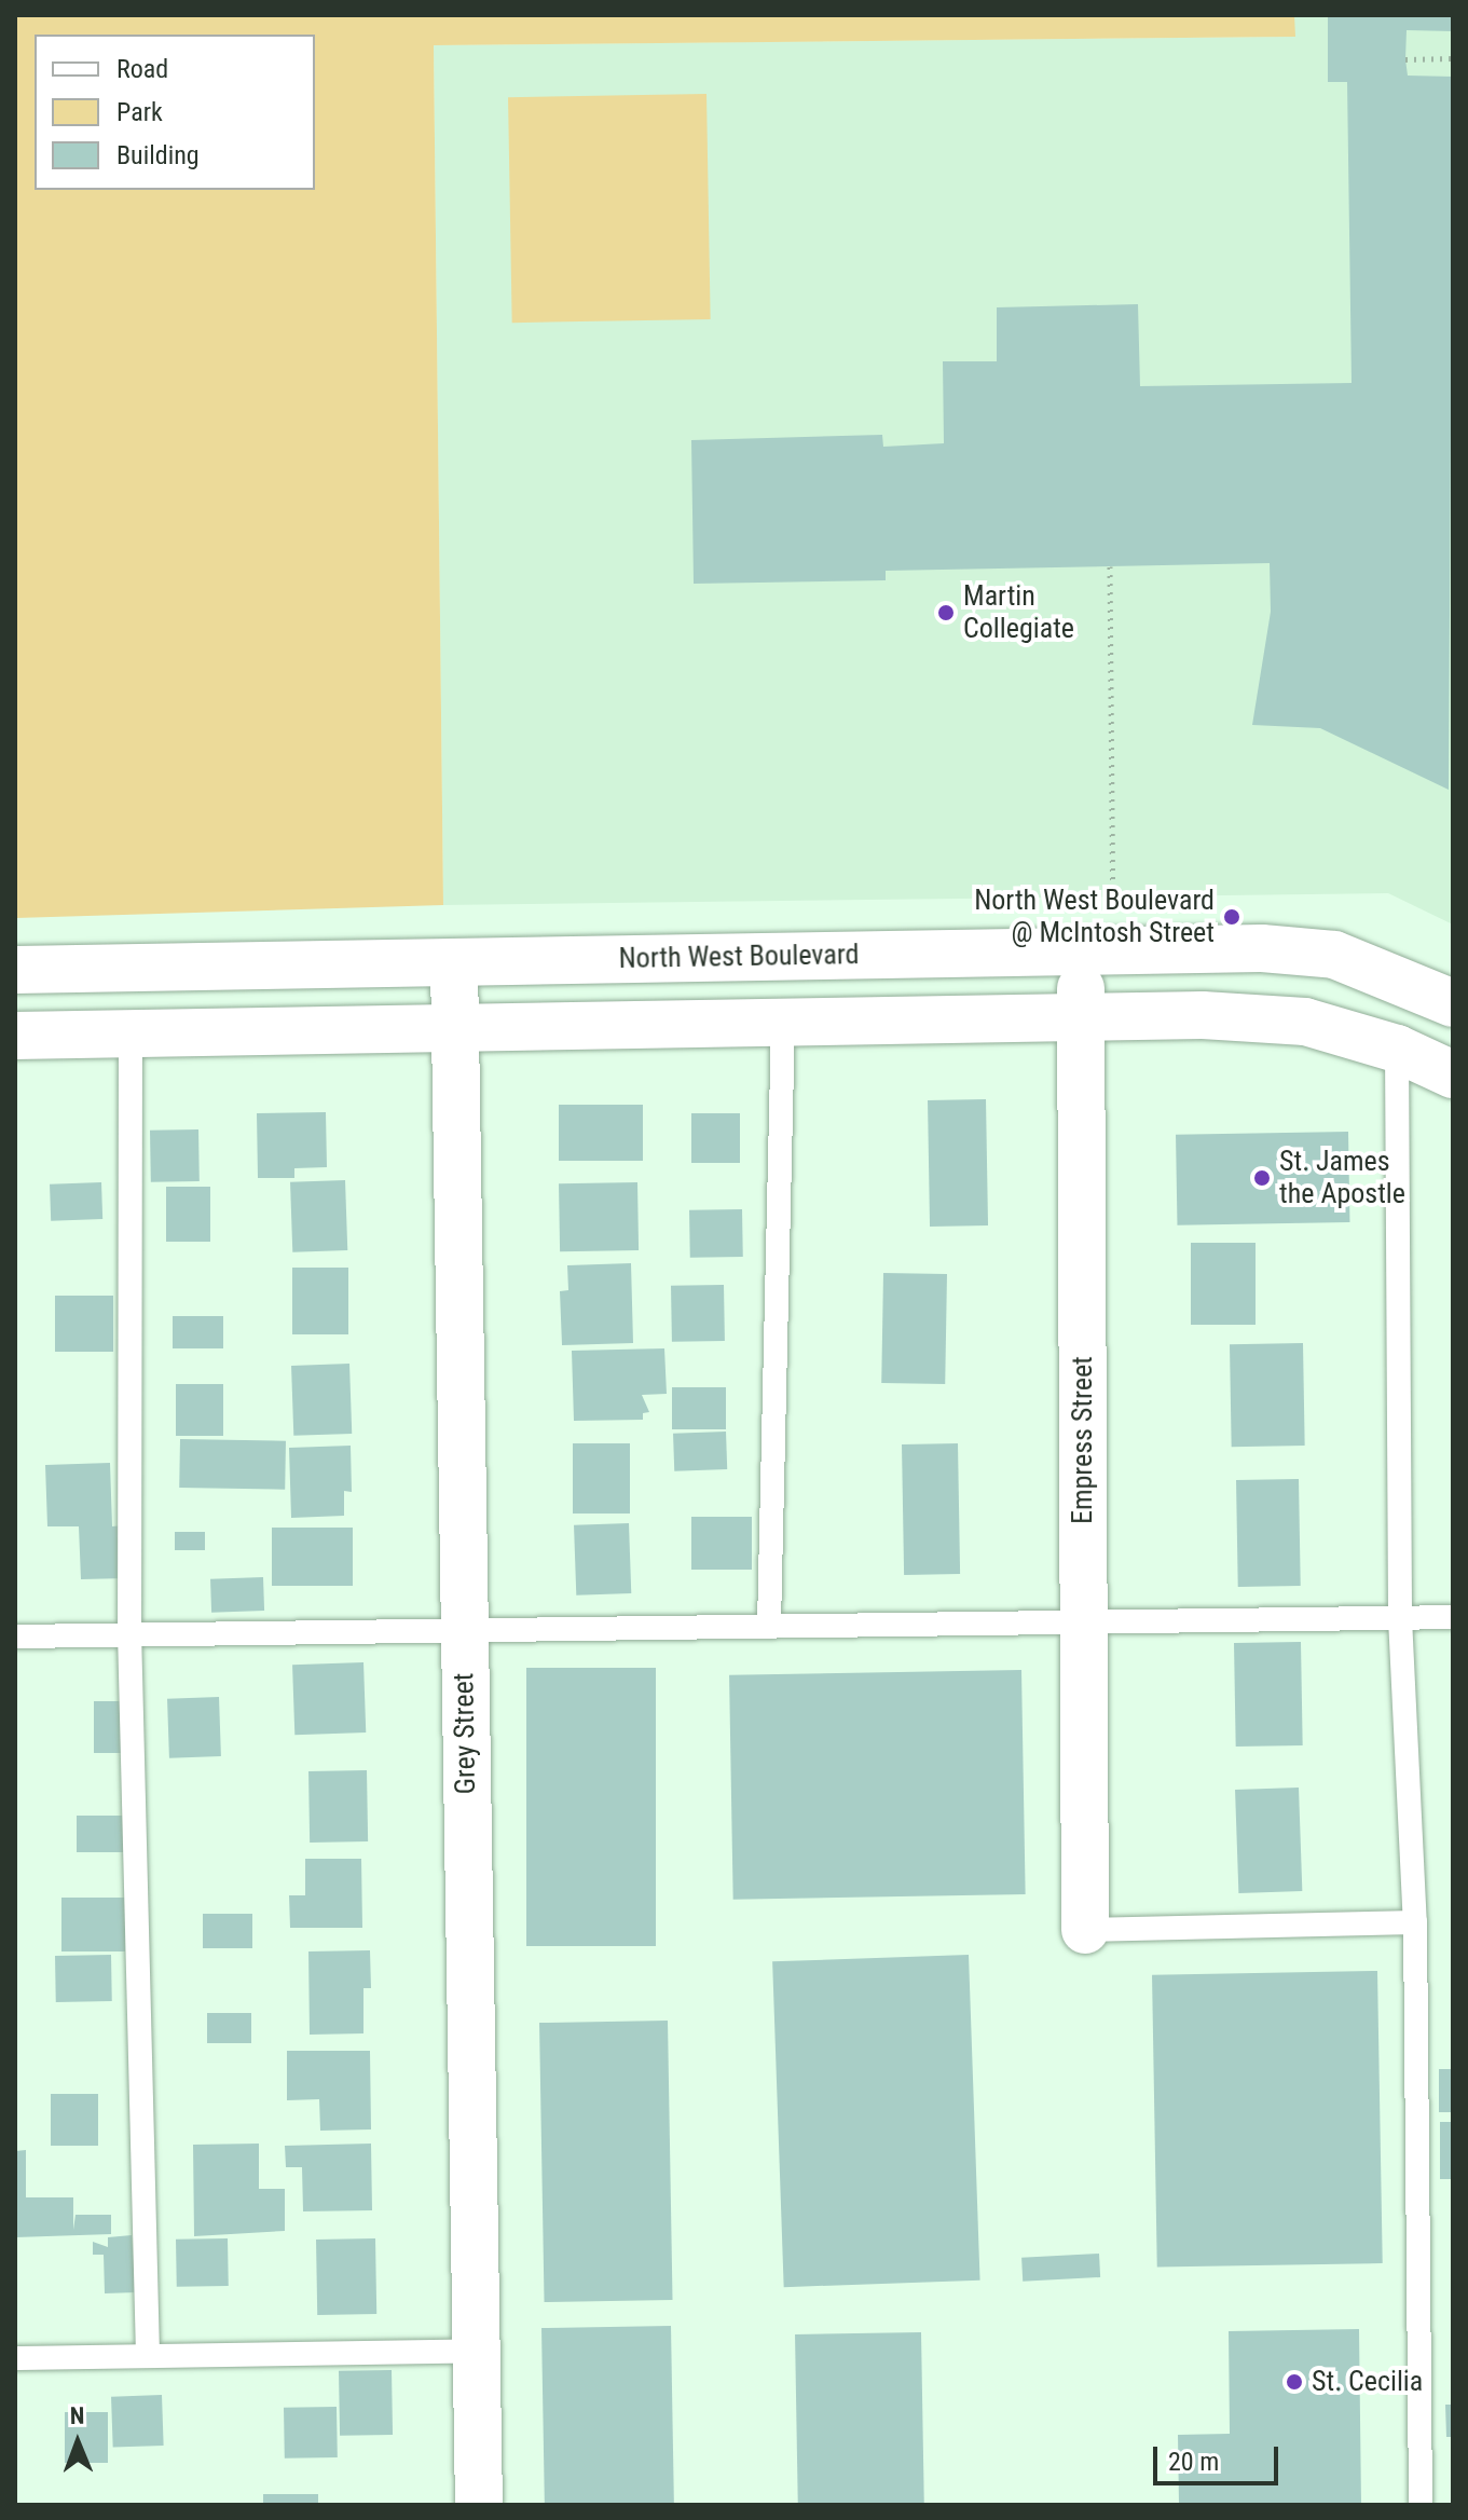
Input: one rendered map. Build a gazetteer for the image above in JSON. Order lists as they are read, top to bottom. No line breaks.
{"streets":{"street":["North West Boulevard","Empress Street","Grey Street"]},"crossings":[["North West Boulevard","Empress Street"],["North West Boulevard","Grey Street"]],"places":["Martin Collegiate","North West Boulevard @ McIntosh Street","St. James the Apostle","St. Cecilia"],"legend":["Road","Park","Building"],"scale_bar":"20 m","north":"top"}
